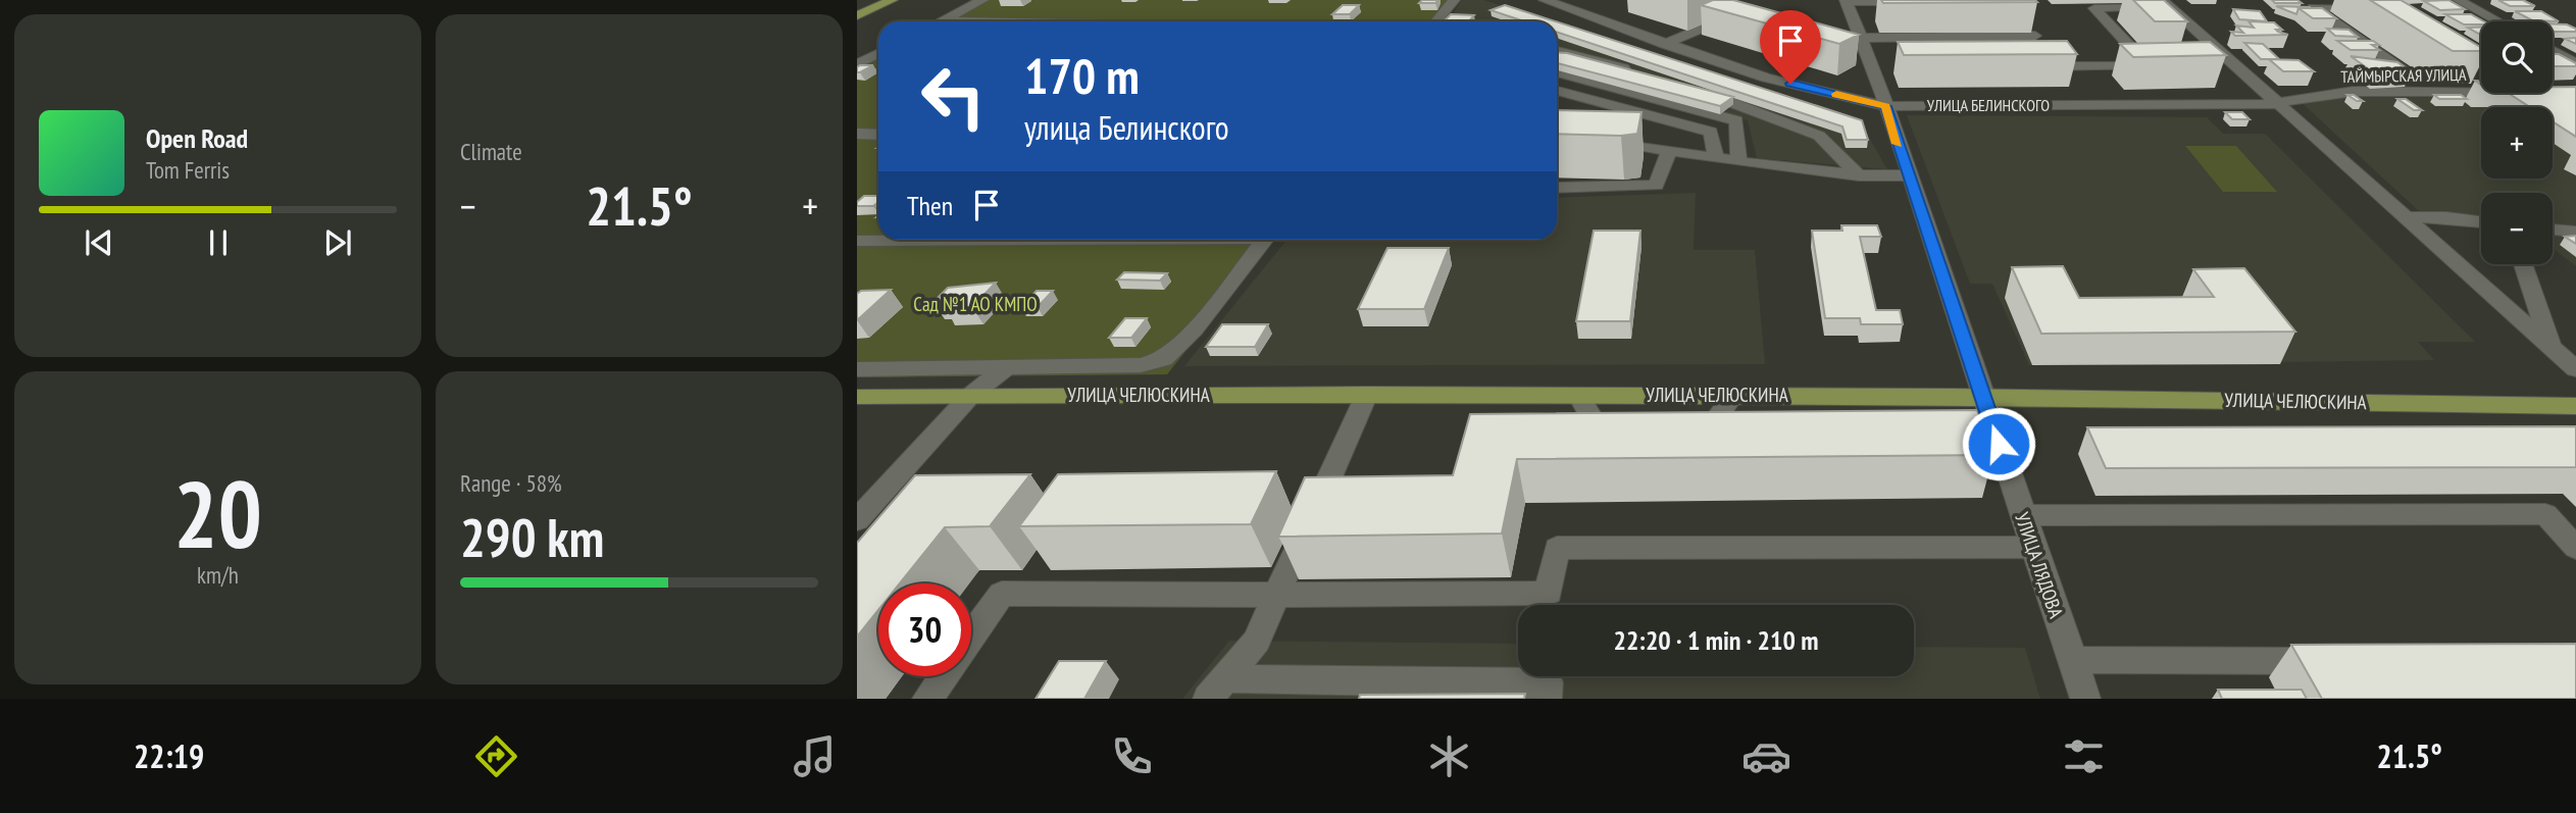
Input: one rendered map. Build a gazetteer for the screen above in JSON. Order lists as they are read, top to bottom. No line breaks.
{"streets":{"main road":["УЛИЦА ЧЕЛЮСКИНА"],"street":["ТАЙМЫРСКАЯ УЛИЦА","УЛИЦА БЕЛИНСКОГО","УЛИЦА ЛЯДОВА"]},"crossings":[["ТАЙМЫРСКАЯ УЛИЦА","УЛИЦА БЕЛИНСКОГО"],["УЛИЦА БЕЛИНСКОГО","УЛИЦА ЛЯДОВА"],["УЛИЦА ЧЕЛЮСКИНА","УЛИЦА ЛЯДОВА"]],"parks":["Сад №1 АО КМПО"],"page":{"tile":["Climate",["20","km/h"],["Range · 58%","290 km"]],"map_buttons":["+","−"],"turn":["170 m","улица Белинского"],"song":["Open Road","Tom Ferris"],"then":"Then","heat":["−","21.5°","+"],"limit":"30","trip":"22:20 · 1 min · 210 m","tabs":["22:19","21.5°"]}}
